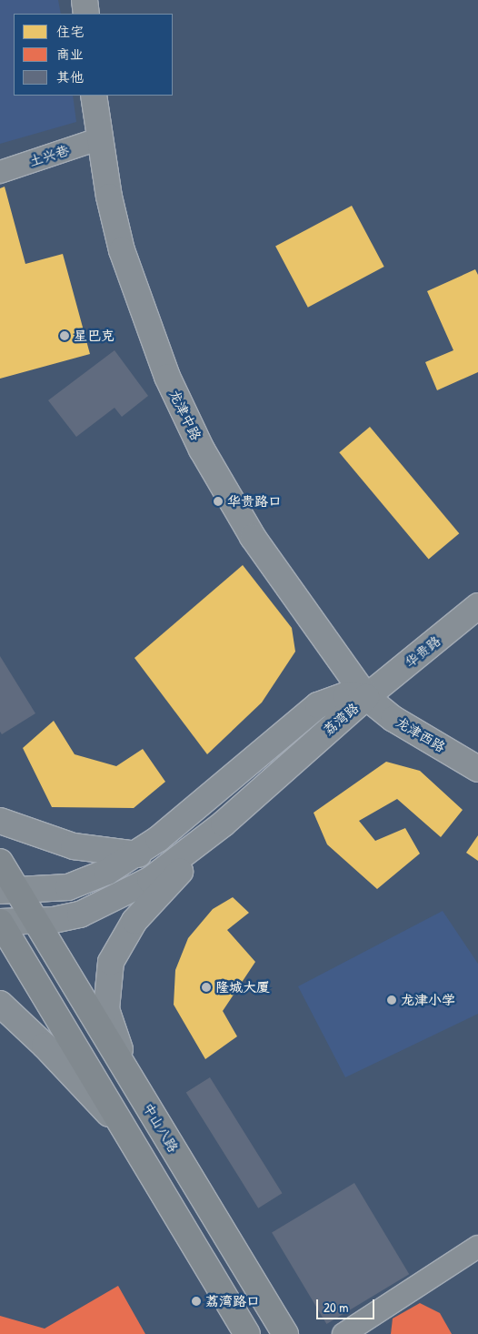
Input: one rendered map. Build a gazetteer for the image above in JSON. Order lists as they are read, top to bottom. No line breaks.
{"streets":{"main road":["龙津中路","华贵路","荔湾路","龙津西路","中山八路"],"street":["土兴巷"]},"crossings":[["土兴巷","龙津中路"],["龙津中路","华贵路"],["龙津中路","荔湾路"],["龙津中路","龙津西路"],["华贵路","荔湾路"],["华贵路","龙津西路"],["荔湾路","龙津西路"],["荔湾路","中山八路"]],"places":["星巴克","华贵路口","隆城大厦","龙津小学","荔湾路口"],"legend":["住宅","商业","其他"],"scale_bar":"20 m"}
